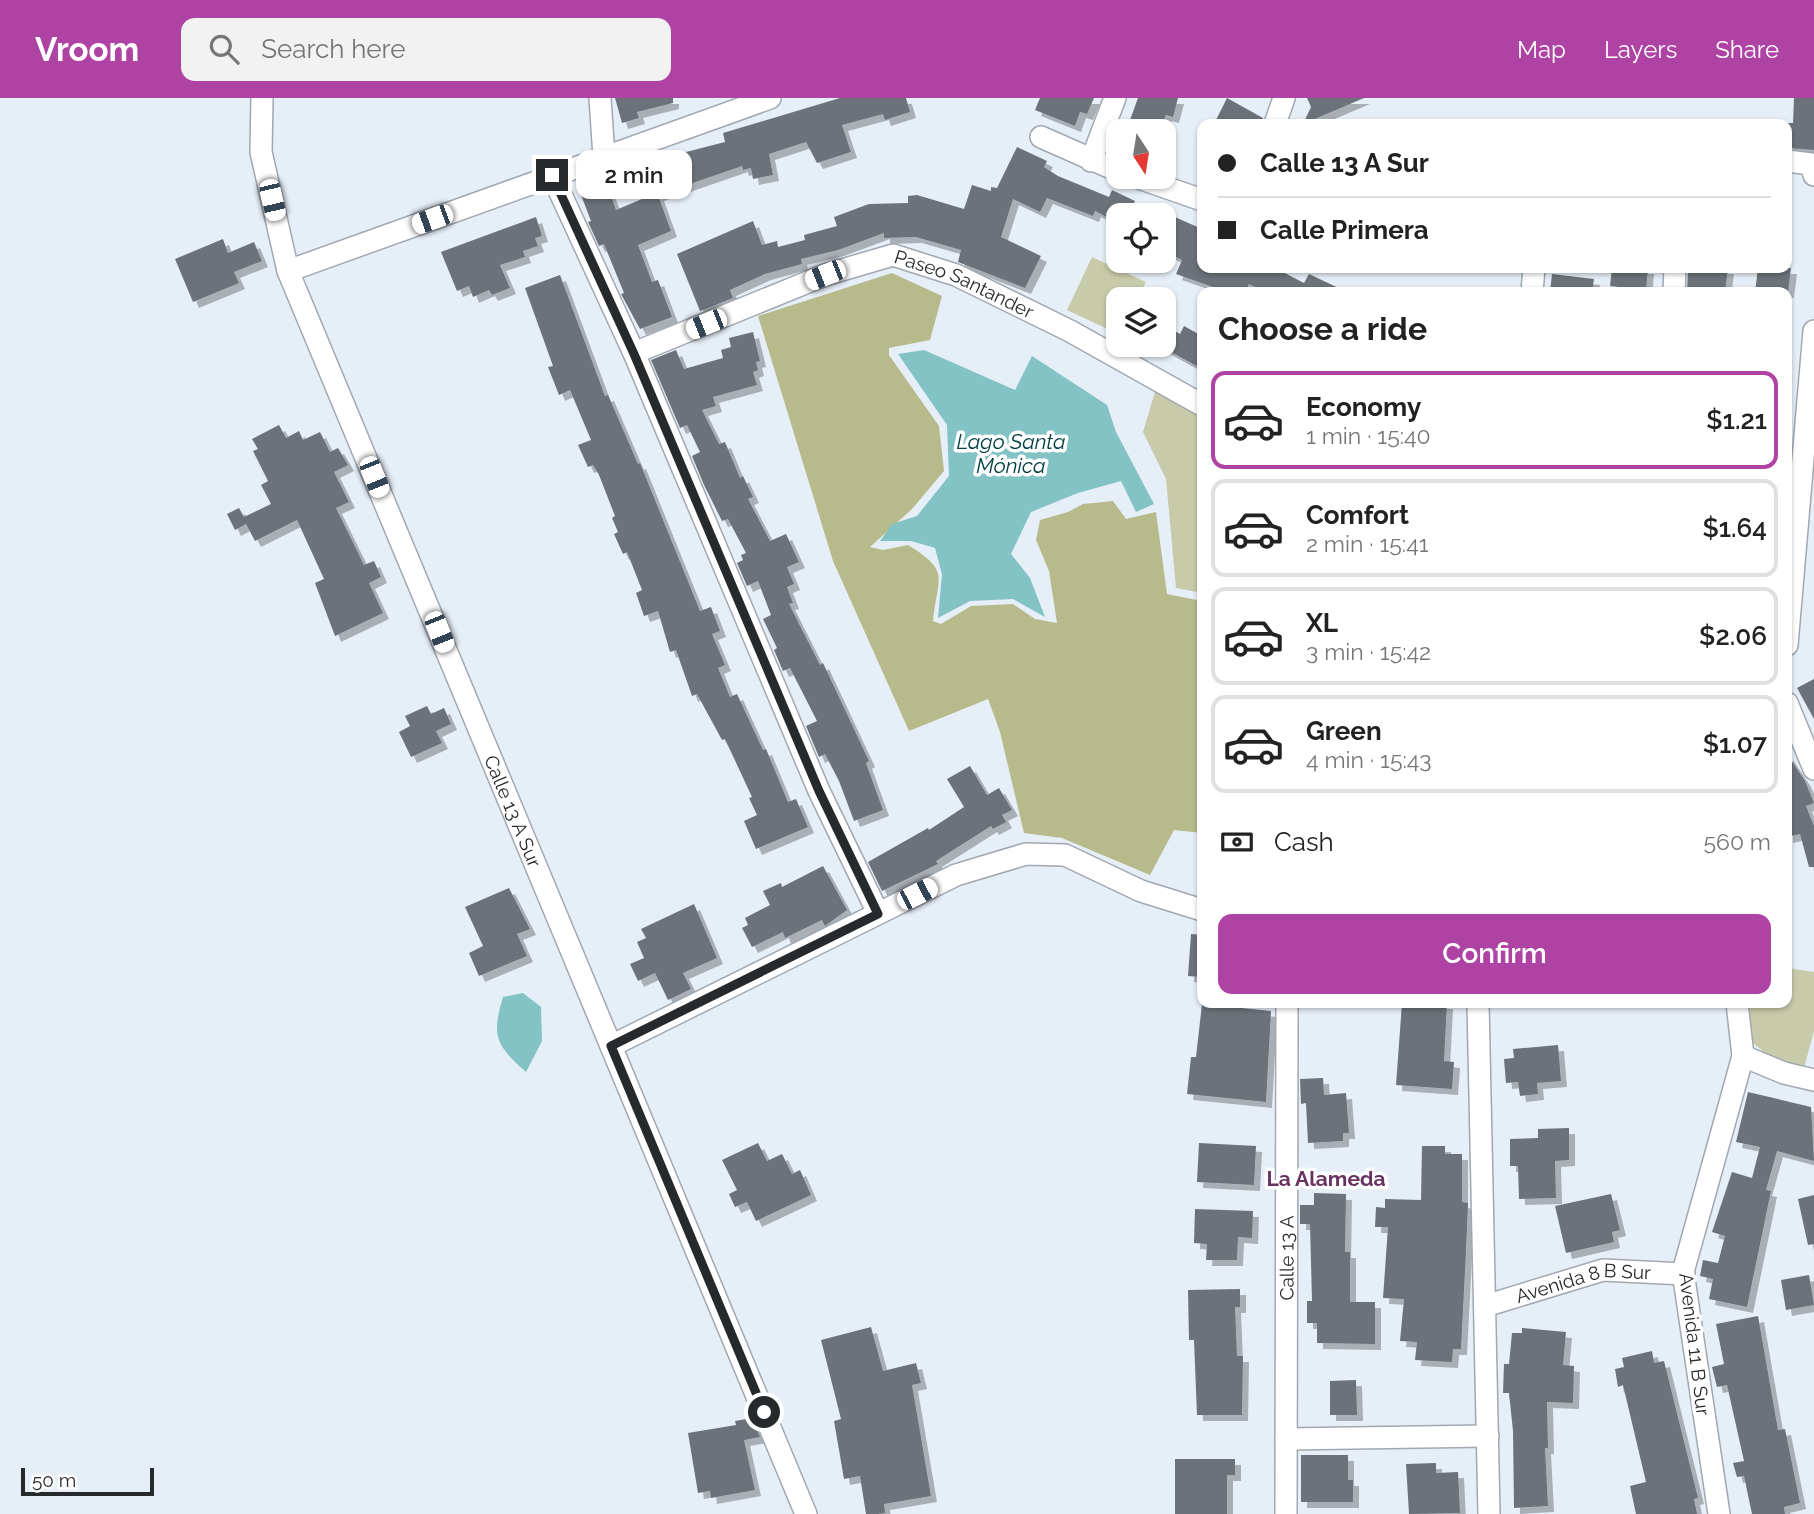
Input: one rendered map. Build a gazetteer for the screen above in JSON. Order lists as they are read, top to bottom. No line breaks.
{"streets":{"street":["Paseo Santander","Calle 13 A Sur","Calle 13 A","Avenida 8 B Sur","Avenida 11 B Sur"]},"crossings":[["Avenida 8 B Sur","Avenida 11 B Sur"]],"districts":["La Alameda"],"water":["Lago Santa Mónica"],"scale_bar":"50 m","north":"bottom","page":{"header":"Vroom","search":"Search here","nav":["Map","Layers","Share"],"banner":["Calle 13 A Sur","Calle Primera"],"bubble":"2 min","heading":"Choose a ride","list":[{"name":"Economy","note":"1 min · 15:40","value":"$1.21"},{"name":"Comfort","note":"2 min · 15:41","value":"$1.64"},{"name":"XL","note":"3 min · 15:42","value":"$2.06"},{"name":"Green","note":"4 min · 15:43","value":"$1.07"}],"pay":["Cash","560 m"],"buttons":"Confirm","scale":"50 m"}}
